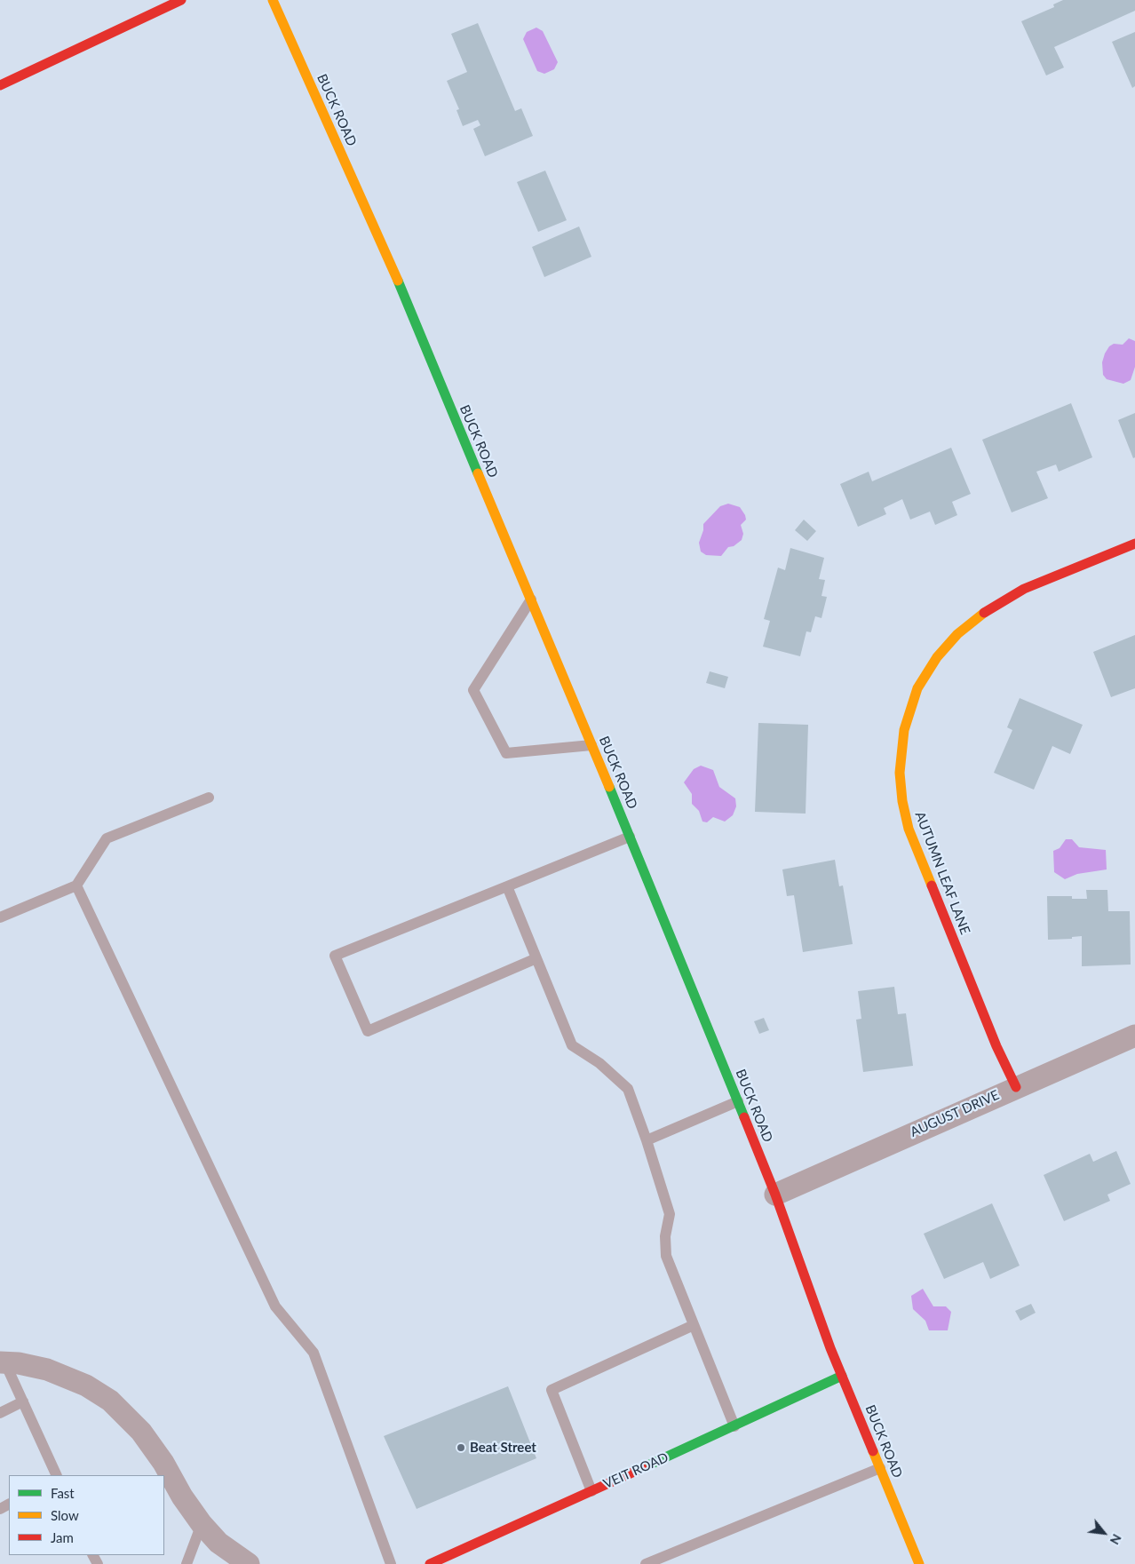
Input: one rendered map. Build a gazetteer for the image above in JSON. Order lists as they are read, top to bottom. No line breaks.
{"streets":{"street":["BUCK ROAD","AUTUMN LEAF LANE","AUGUST DRIVE","VEIT ROAD"]},"crossings":[["BUCK ROAD","AUGUST DRIVE"],["BUCK ROAD","VEIT ROAD"],["AUTUMN LEAF LANE","AUGUST DRIVE"]],"places":["Beat Street"],"legend":["Fast","Slow","Jam"],"north":"bottom right"}
